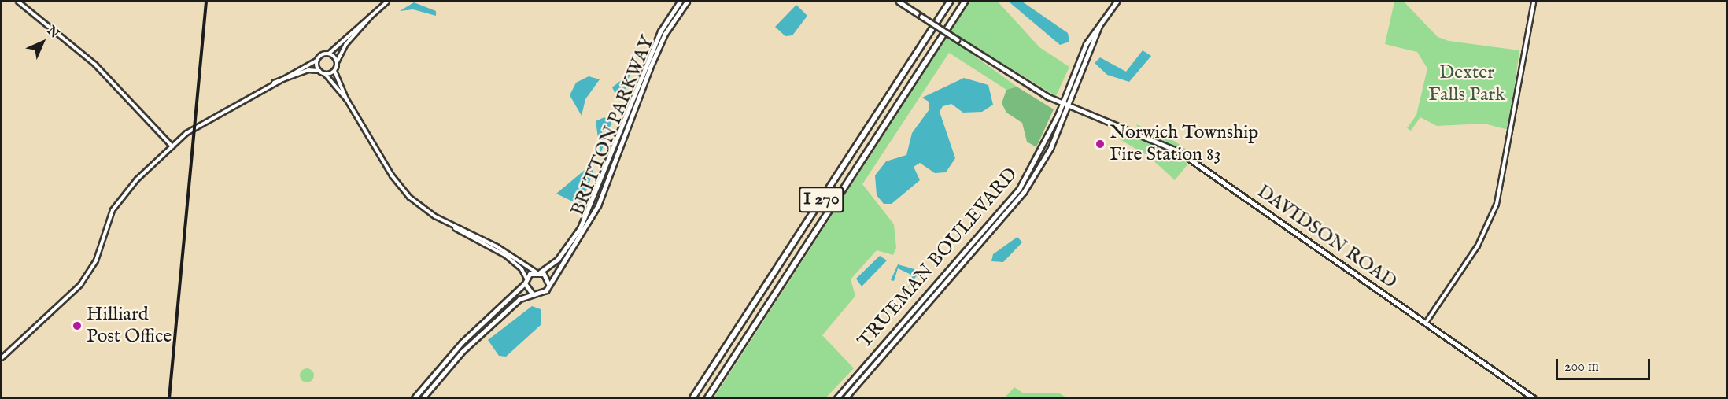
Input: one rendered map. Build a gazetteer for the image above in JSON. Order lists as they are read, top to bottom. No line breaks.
{"streets":{"highway":["I 270"],"main road":["BRITTON PARKWAY","DAVIDSON ROAD","TRUEMAN BOULEVARD"]},"crossings":[["DAVIDSON ROAD","TRUEMAN BOULEVARD"]],"parks":["Dexter Falls Park"],"places":["Norwich Township Fire Station 83","Hilliard Post Office"],"scale_bar":"200 m","north":"top right"}
